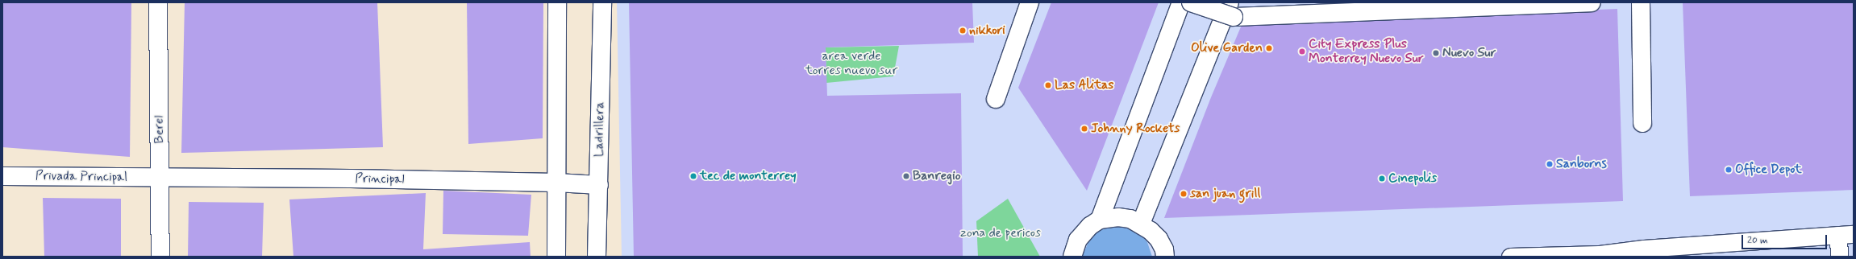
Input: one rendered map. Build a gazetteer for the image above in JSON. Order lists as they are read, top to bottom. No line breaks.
{"streets":{"street":["Berel","Ladrillera","Privada Principal","Principal"]},"crossings":[["Berel","Privada Principal"],["Berel","Principal"],["Ladrillera","Principal"],["Privada Principal","Principal"]],"parks":["area verde torres nuevo sur","zona de pericos"],"places":["nikkori","Olive Garden","City Express Plus Monterrey Nuevo Sur","Nuevo Sur","Las Alitas","Johnny Rockets","Sanborns","Office Depot","tec de monterrey","Banregio","Cinepolis","san juan grill"],"scale_bar":"20 m"}
